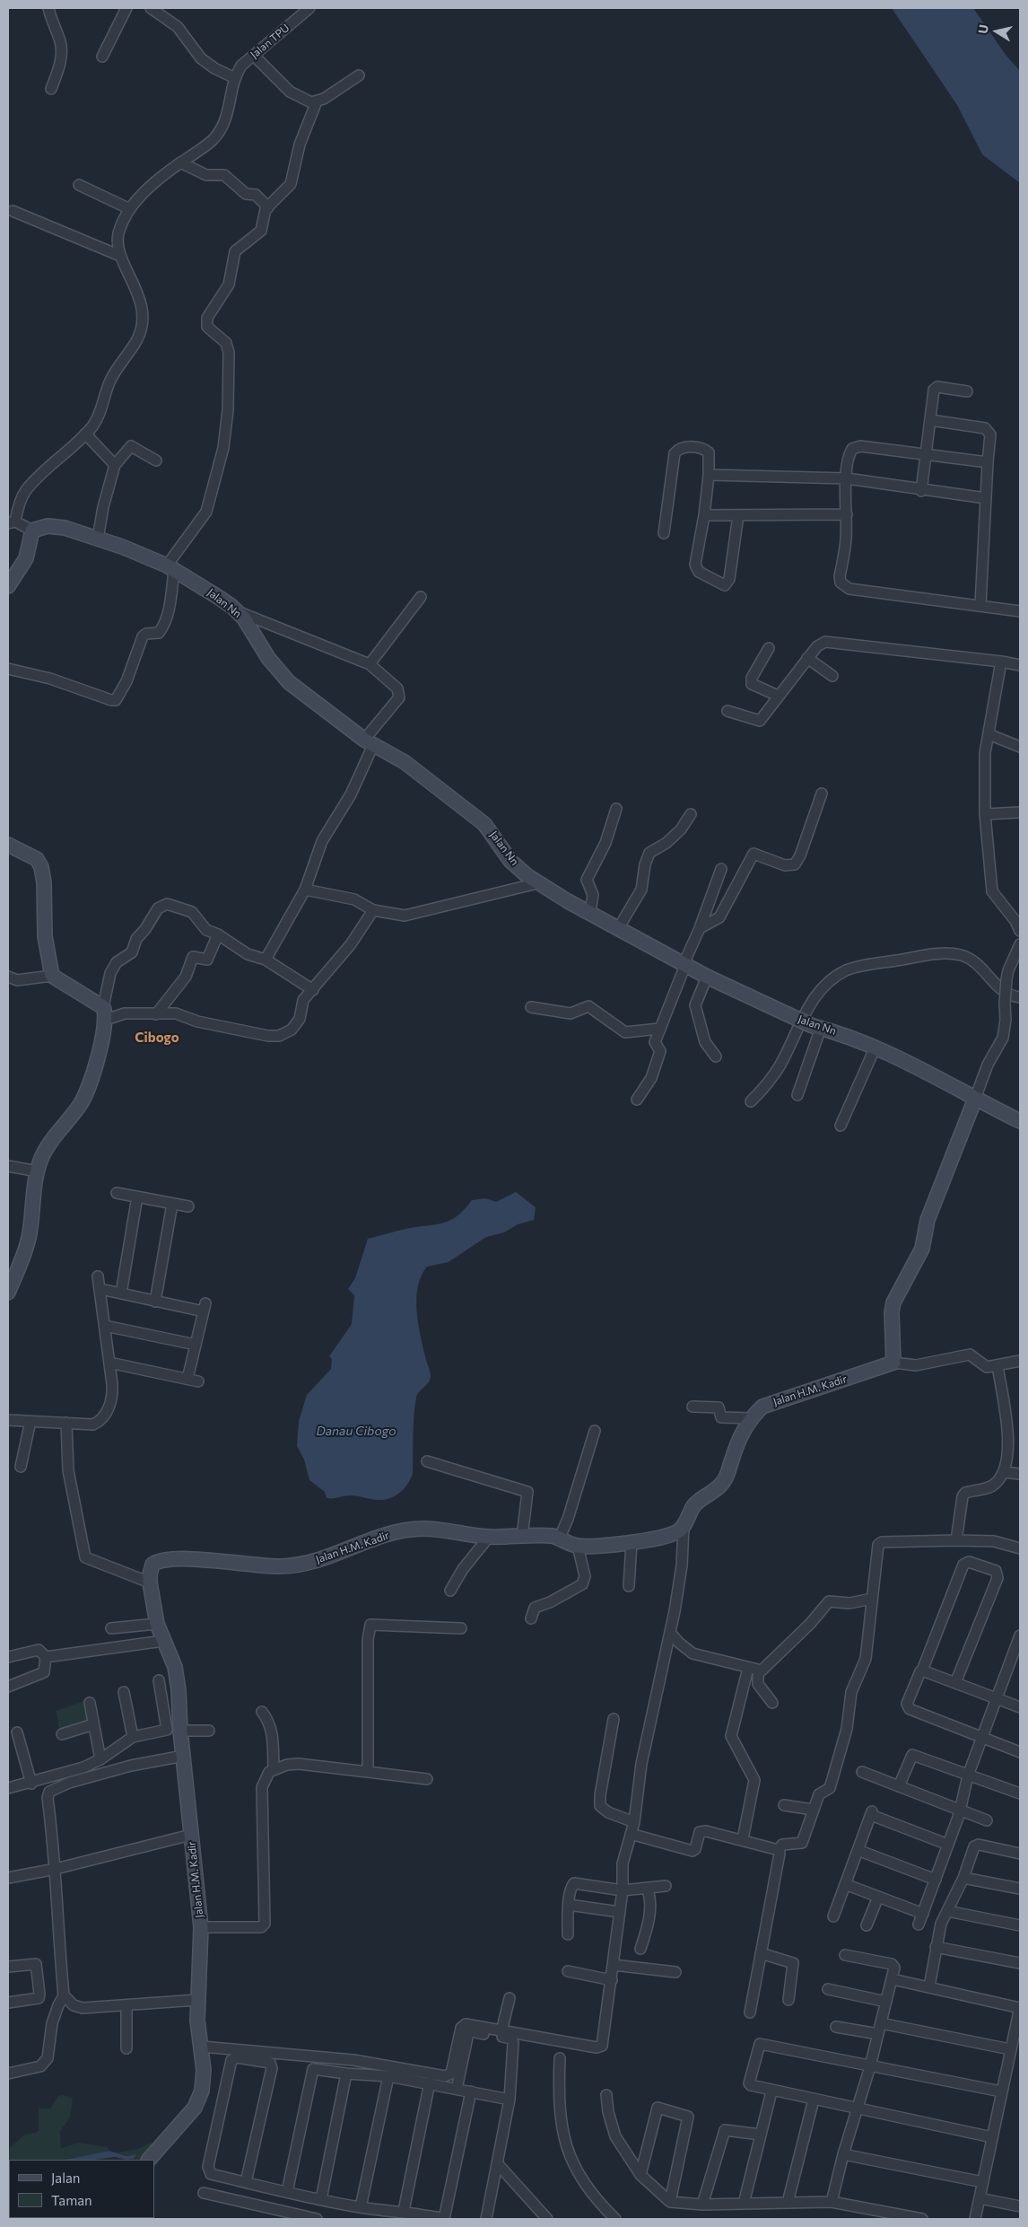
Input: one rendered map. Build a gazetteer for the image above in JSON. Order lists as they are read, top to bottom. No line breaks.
{"streets":{"street":["Jalan TPU","Jalan Nn","Jalan H.M. Kadir"]},"districts":["Cibogo"],"water":["Danau Cibogo"],"legend":["Jalan","Taman"],"north":"left"}
